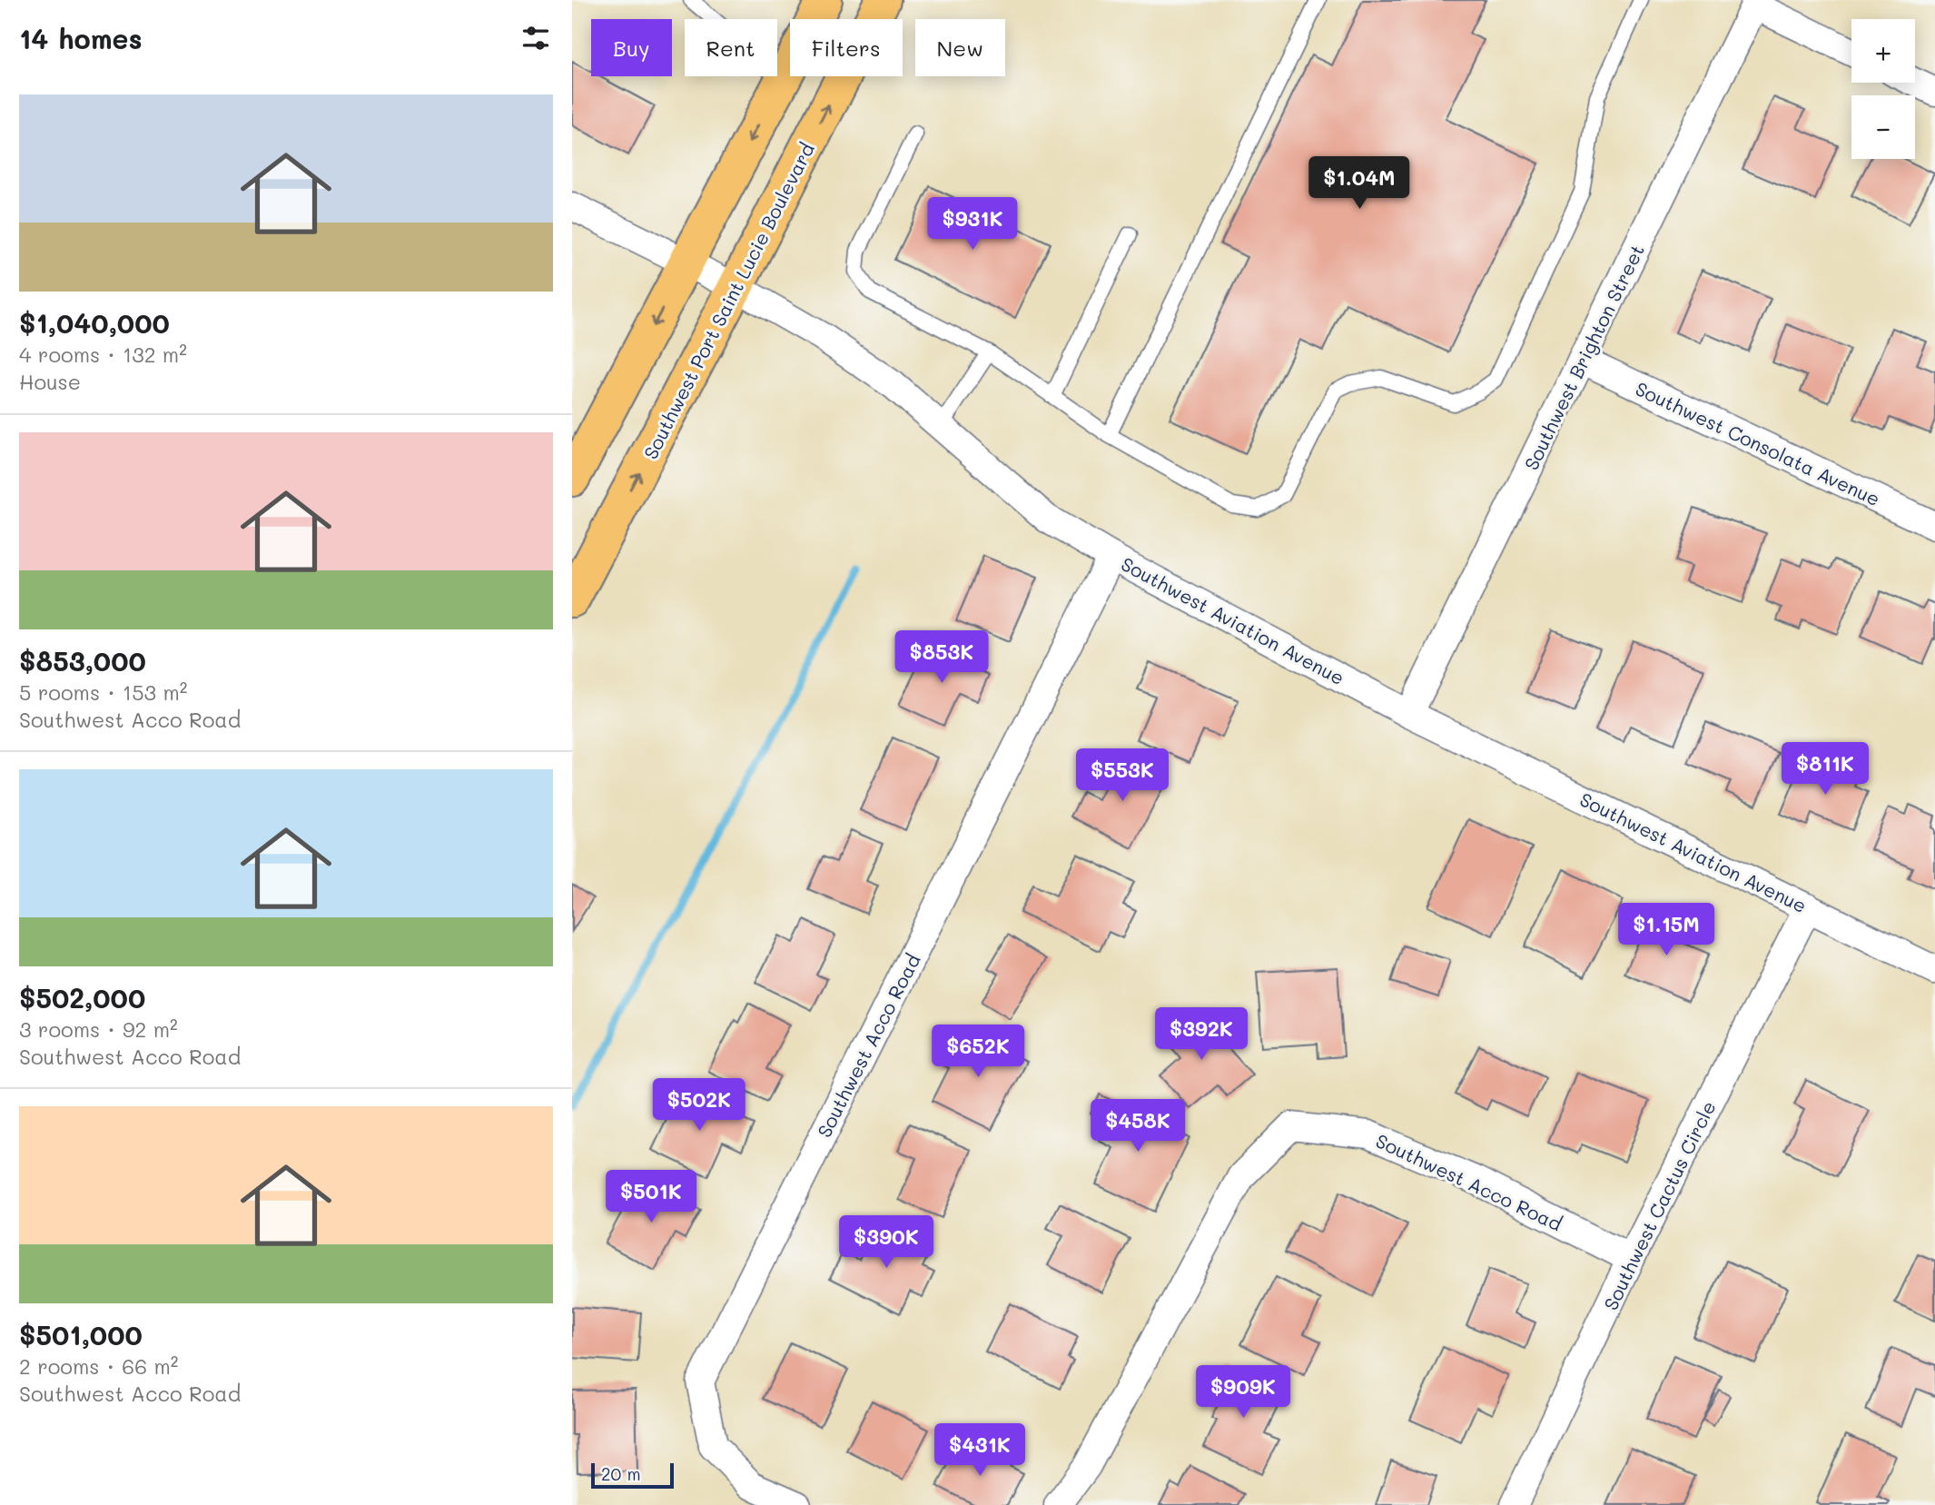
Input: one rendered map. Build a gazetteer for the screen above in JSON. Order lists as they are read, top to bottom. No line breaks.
{"streets":{"main road":["Southwest Port Saint Lucie Boulevard"],"street":["Southwest Brighton Street","Southwest Consolata Avenue","Southwest Aviation Avenue","Southwest Acco Road","Southwest Cactus Circle"]},"crossings":[["Southwest Port Saint Lucie Boulevard","Southwest Aviation Avenue"],["Southwest Brighton Street","Southwest Consolata Avenue"],["Southwest Brighton Street","Southwest Aviation Avenue"],["Southwest Aviation Avenue","Southwest Acco Road"],["Southwest Aviation Avenue","Southwest Cactus Circle"],["Southwest Acco Road","Southwest Cactus Circle"]],"scale_bar":"20 m","page":{"heading":"14 homes","map_buttons":["+","−"],"chip":["Buy","Rent","Filters","New"],"list":[{"name":"$1,040,000","note":"4 rooms · 132 m² · House"},{"name":"$853,000","note":"5 rooms · 153 m² · Southwest Acco Road"},{"name":"$502,000","note":"3 rooms · 92 m² · Southwest Acco Road"},{"name":"$501,000","note":"2 rooms · 66 m² · Southwest Acco Road"}],"price":["$1.04M","$931K","$853K","$811K","$553K","$1.15M","$392K","$652K","$502K","$458K","$501K","$390K","$909K","$431K"],"scale":"20 m"}}
